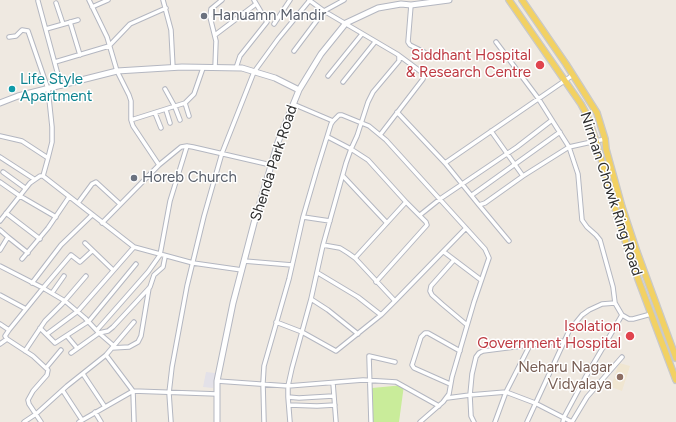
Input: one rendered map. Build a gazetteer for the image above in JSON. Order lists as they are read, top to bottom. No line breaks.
{"streets":{"main road":["Shenda Park Road","Nirman Chowk Ring Road"]},"places":["Hanuamn Mandir","Siddhant Hospital & Research Centre","Life Style Apartment","Horeb Church","Isolation Government Hospital","Neharu Nagar Vidyalaya"]}
